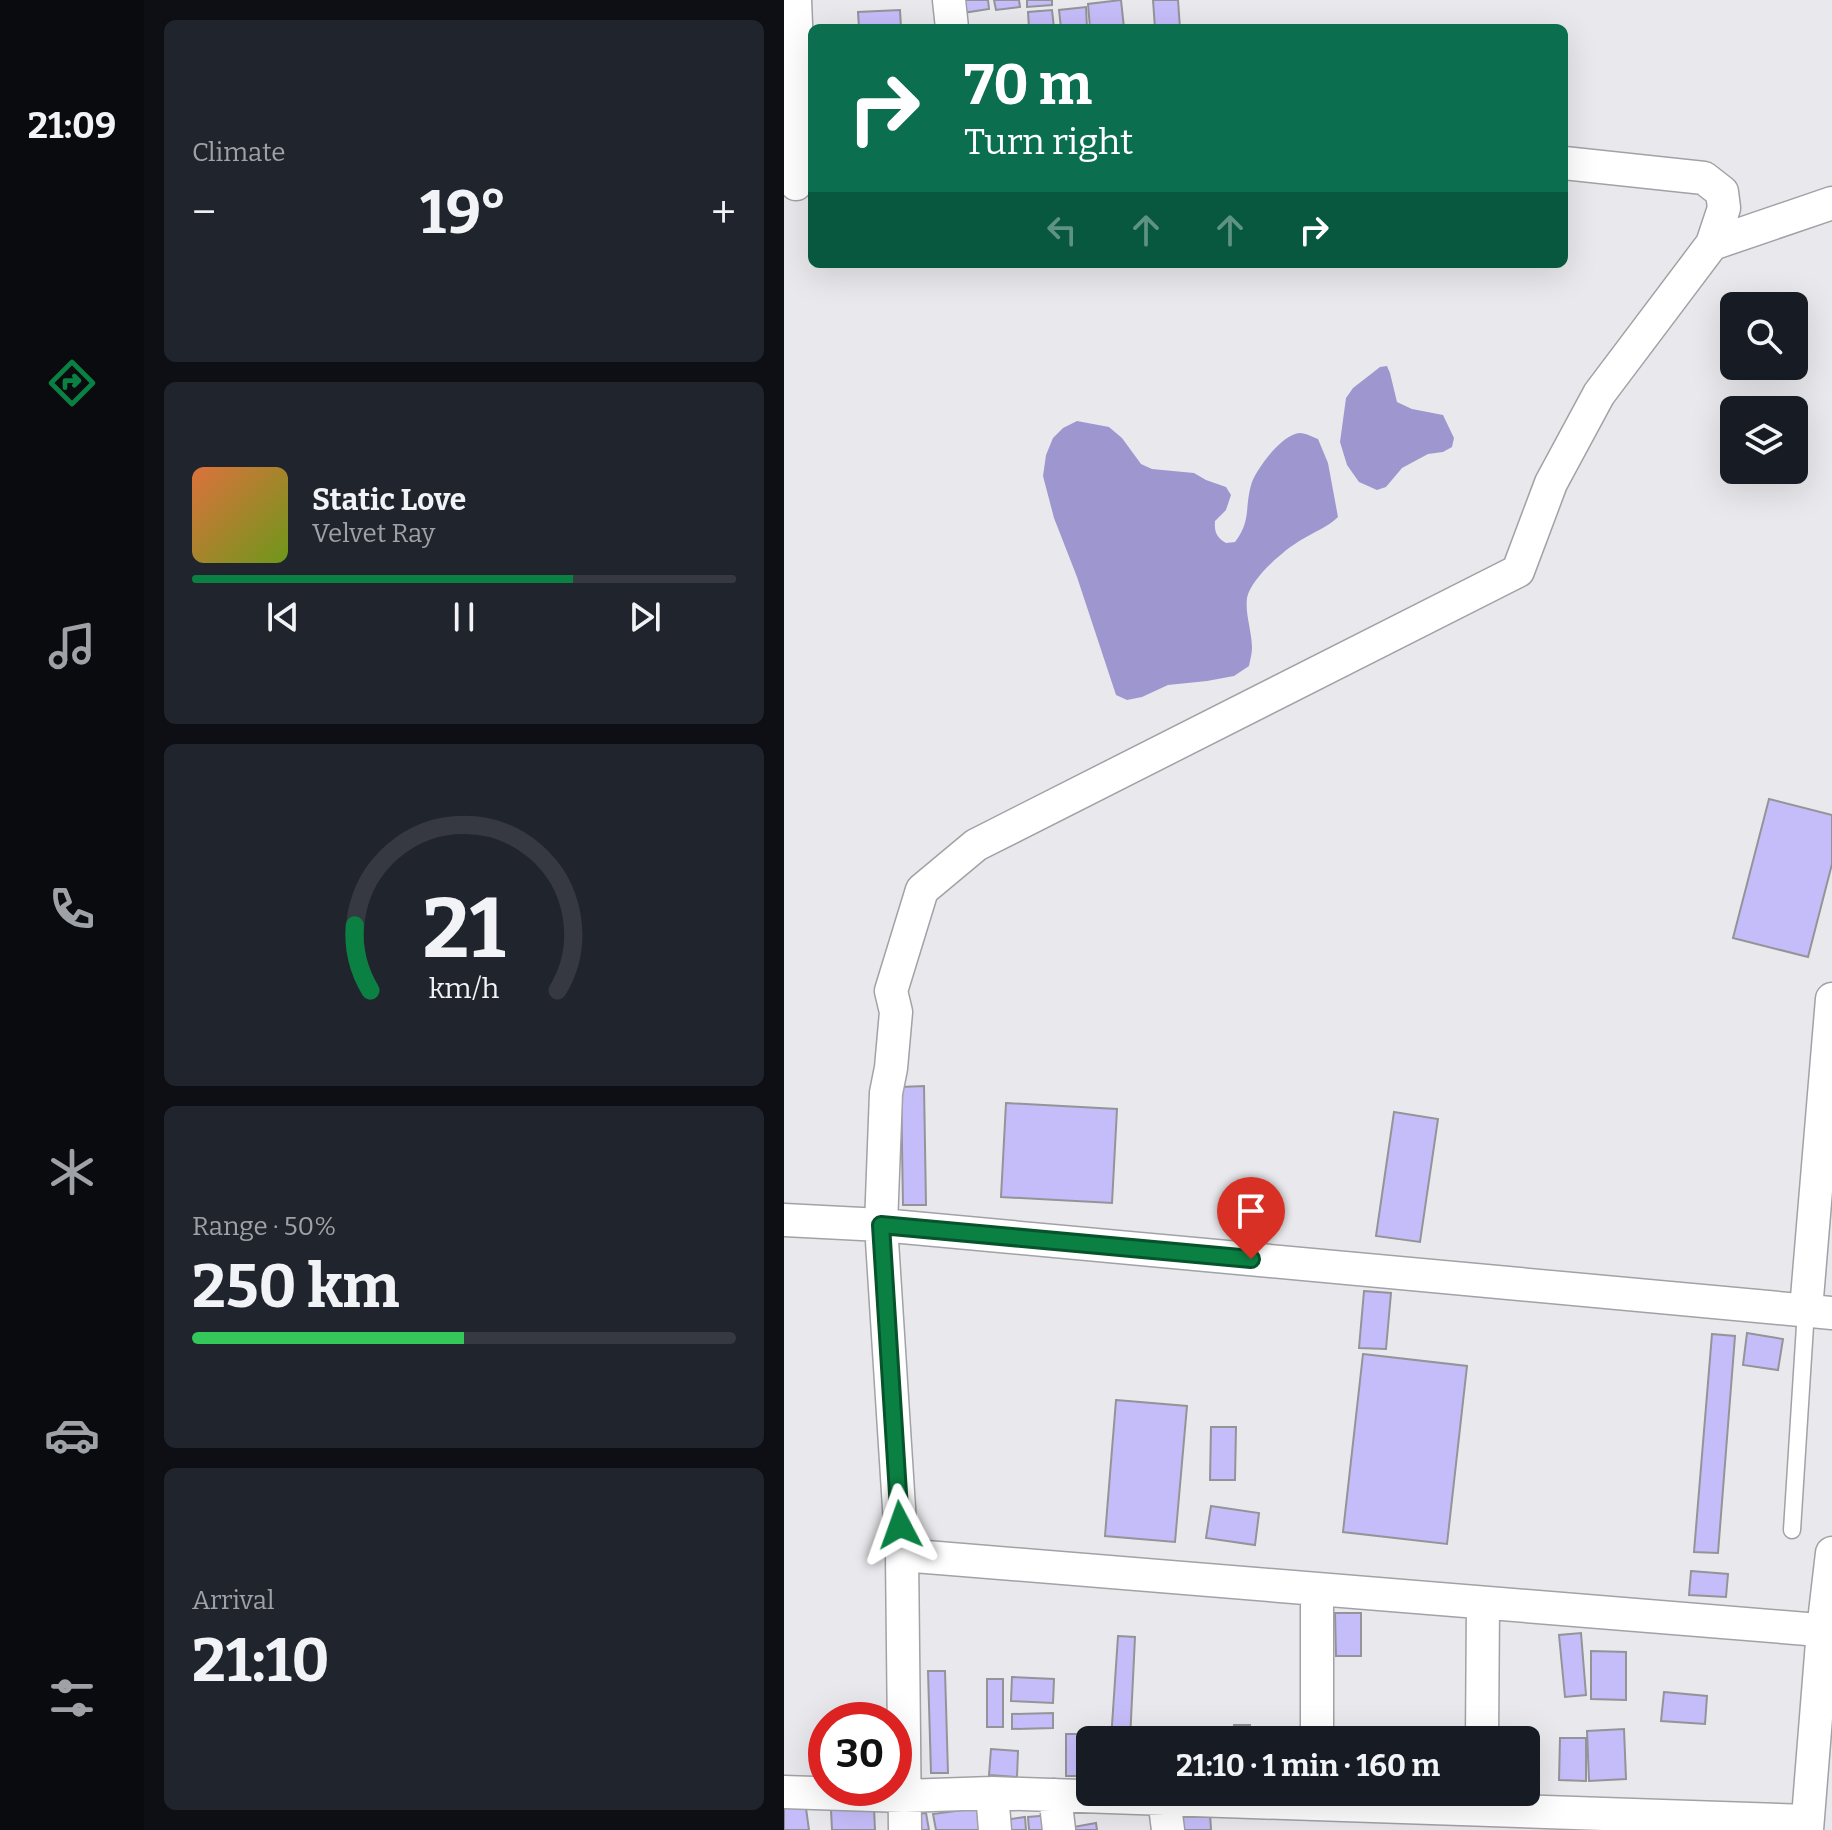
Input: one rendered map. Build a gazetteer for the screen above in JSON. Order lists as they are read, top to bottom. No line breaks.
{"page":{"tabs":"21:09","tile":["Climate",["Range · 50%","250 km"],["Arrival","21:10"]],"turn":["70 m","Turn right"],"heat":["−","19°","+"],"song":["Static Love","Velvet Ray"],"limit":"30","trip":"21:10 · 1 min · 160 m","gauge":["21","km/h"]}}
